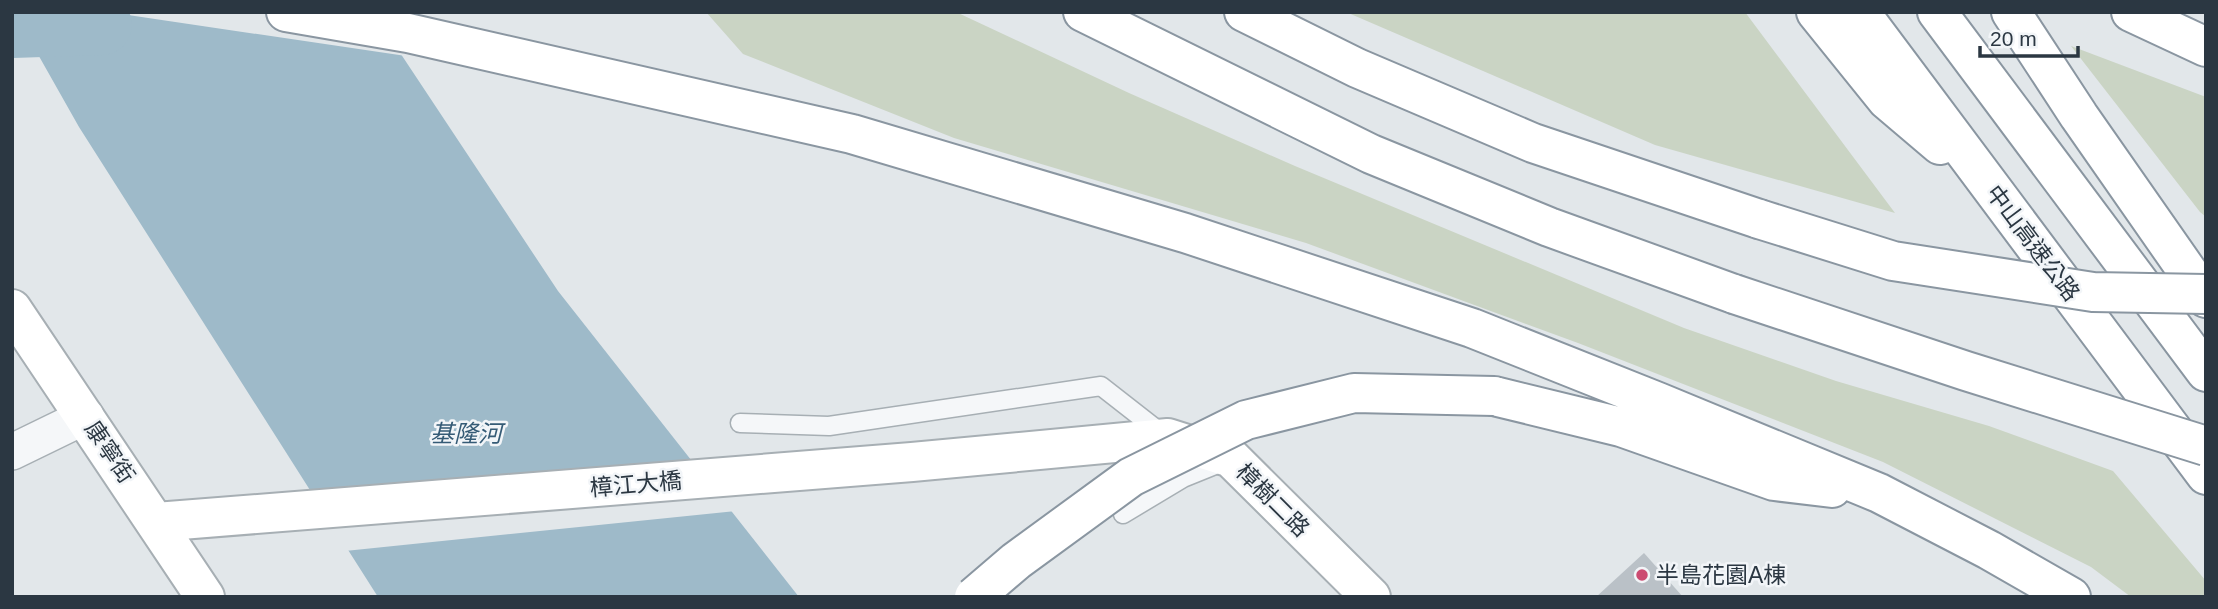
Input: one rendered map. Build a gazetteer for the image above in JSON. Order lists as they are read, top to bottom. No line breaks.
{"streets":{"main road":["中山高速公路","康寧街","樟江大橋","樟樹二路"]},"crossings":[["康寧街","樟江大橋"],["樟江大橋","樟樹二路"]],"water":["基隆河"],"places":["半島花園A棟"],"scale_bar":"20 m"}
